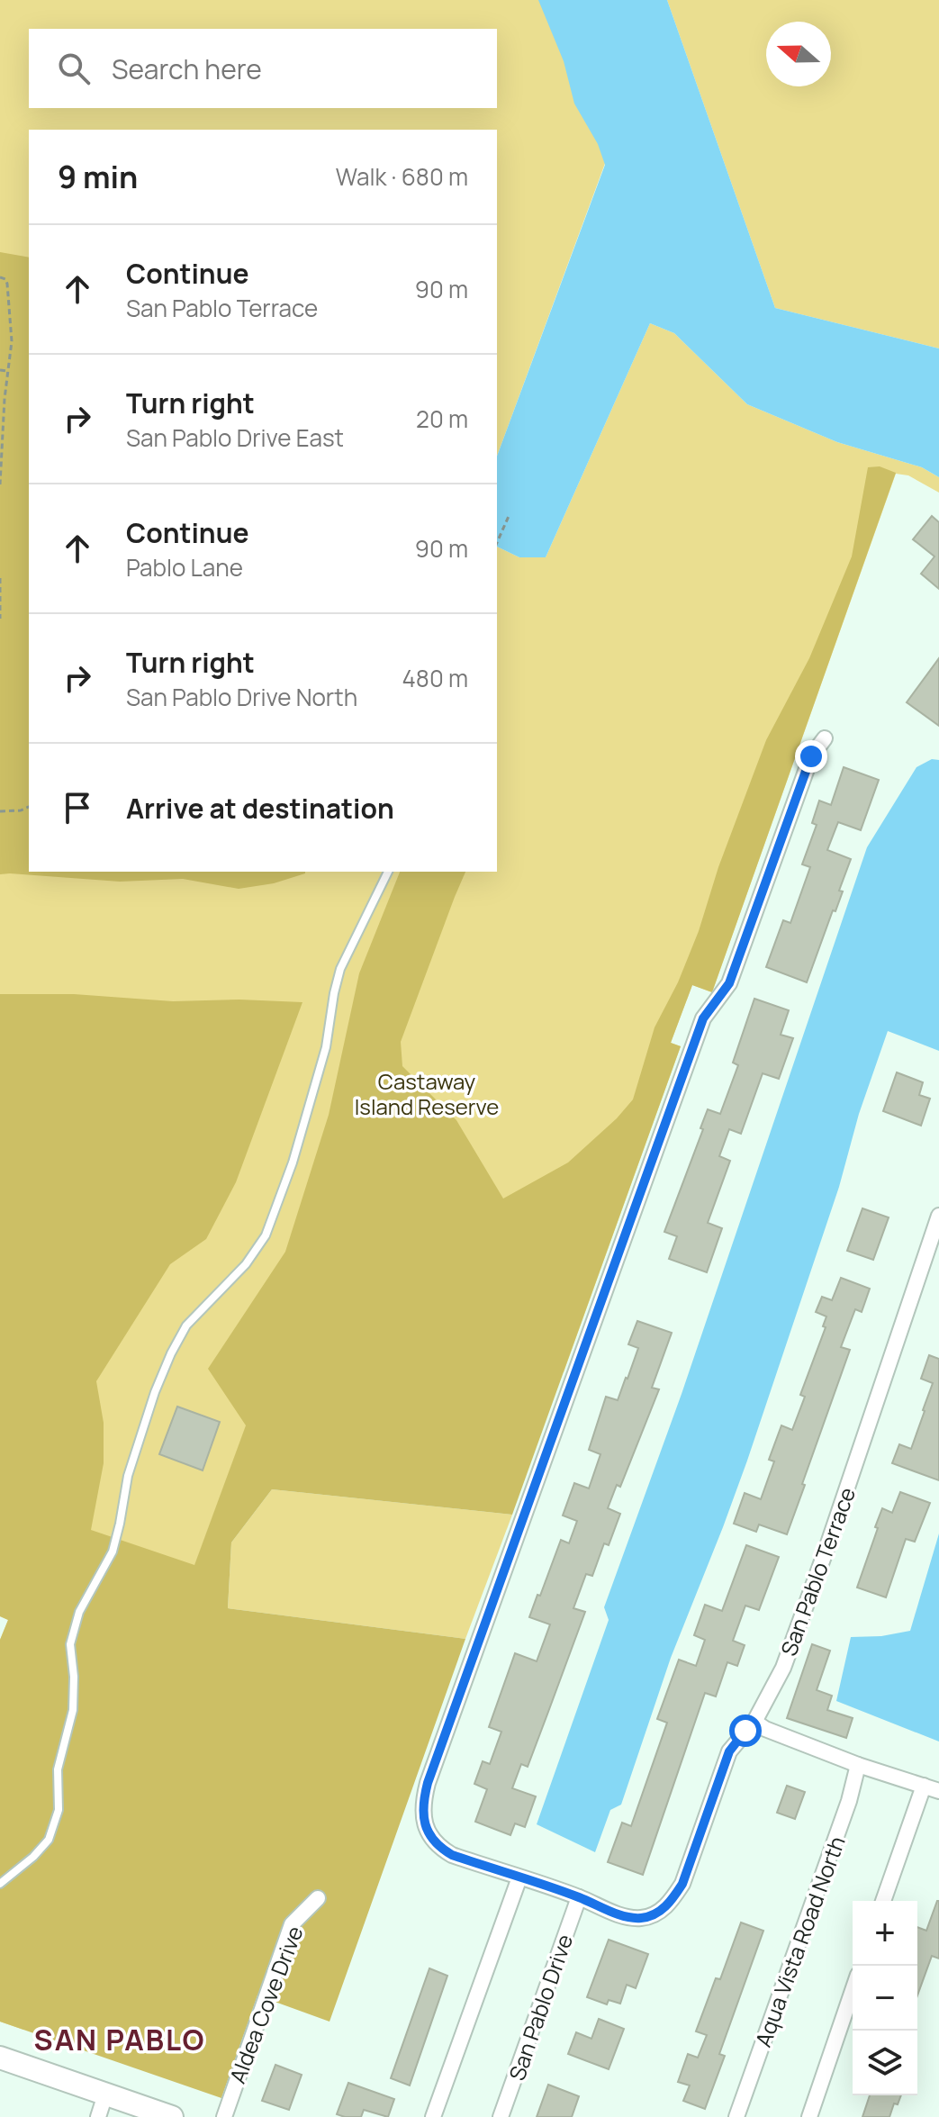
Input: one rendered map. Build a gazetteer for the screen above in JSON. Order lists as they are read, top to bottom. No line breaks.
{"streets":{"street":["San Pablo Terrace","Aqua Vista Road North","Aldea Cove Drive","San Pablo Drive"]},"crossings":[["San Pablo Terrace","San Pablo Drive"]],"districts":["SAN PABLO"],"parks":["Castaway Island Reserve"],"north":"left","page":{"search":"Search here","heading":["9 min","Walk · 680 m"],"list":[["Continue","San Pablo Terrace","90 m"],["Turn right","San Pablo Drive East","20 m"],["Continue","Pablo Lane","90 m"],["Turn right","San Pablo Drive North","480 m"],"Arrive at destination"],"map_buttons":["+","−"]}}
